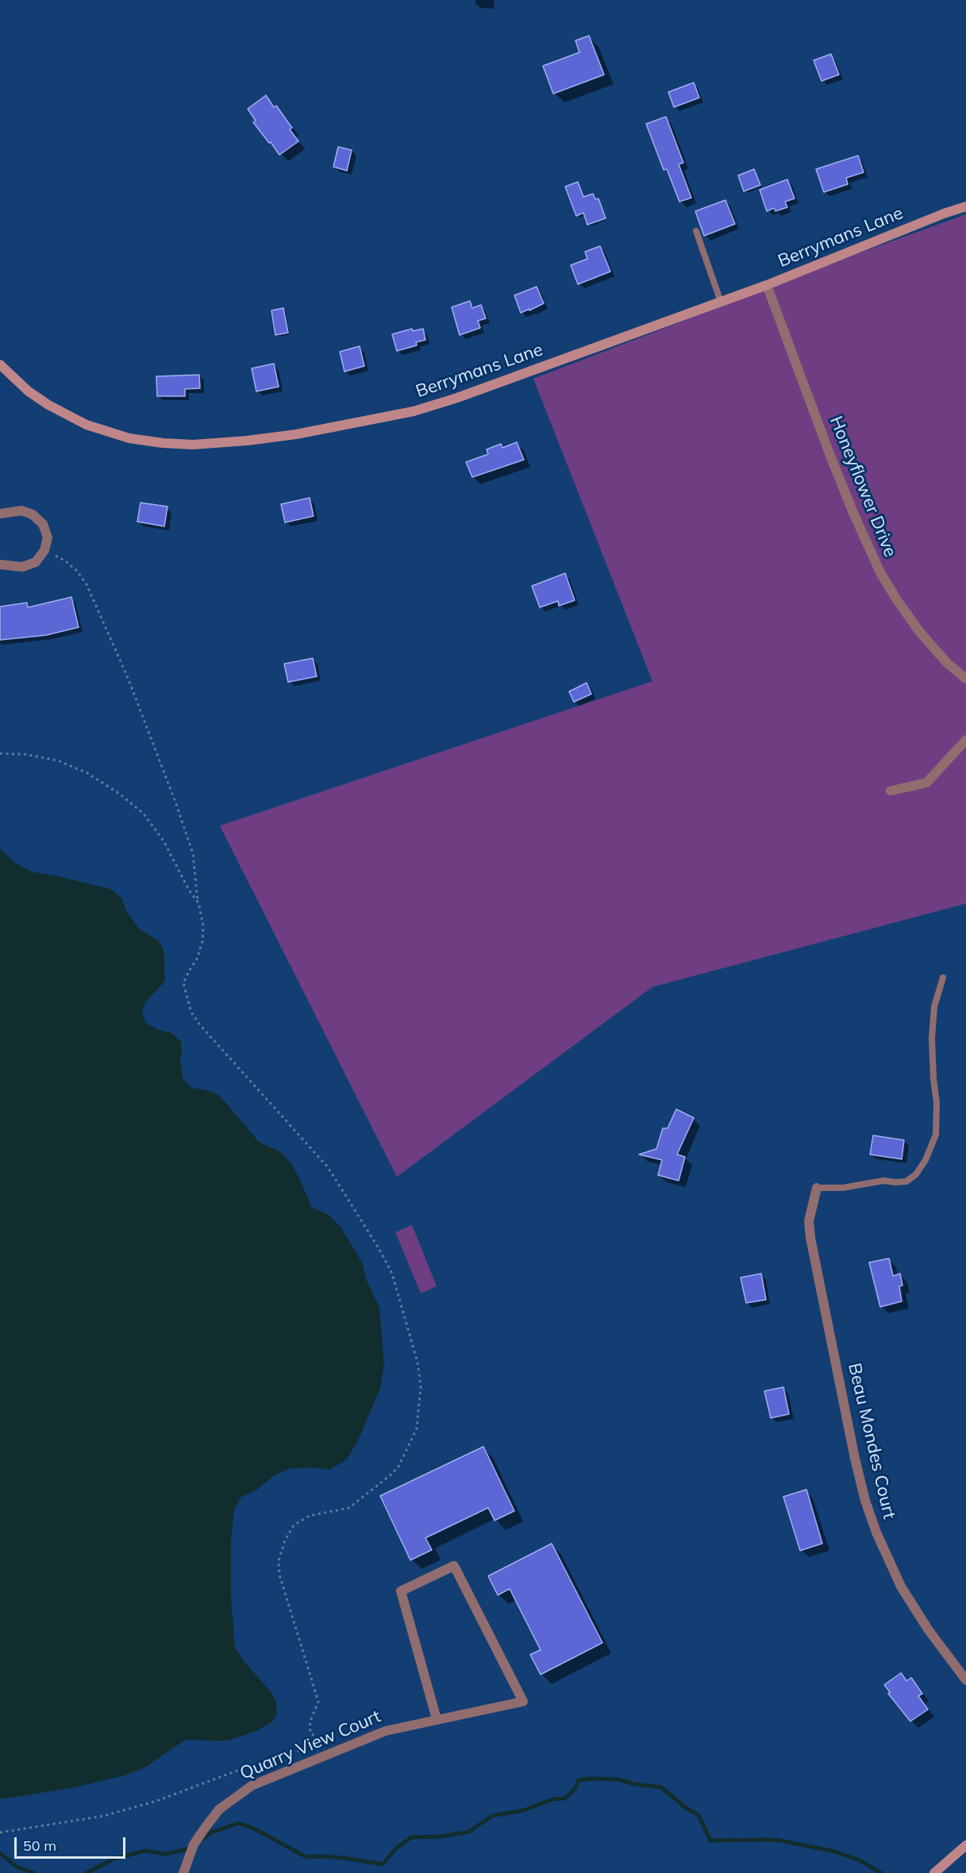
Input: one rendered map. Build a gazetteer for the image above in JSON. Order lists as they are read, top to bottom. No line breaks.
{"streets":{"street":["Berrymans Lane","Honeyflower Drive","Beau Mondes Court","Quarry View Court"]},"crossings":[["Berrymans Lane","Honeyflower Drive"]],"scale_bar":"50 m"}
